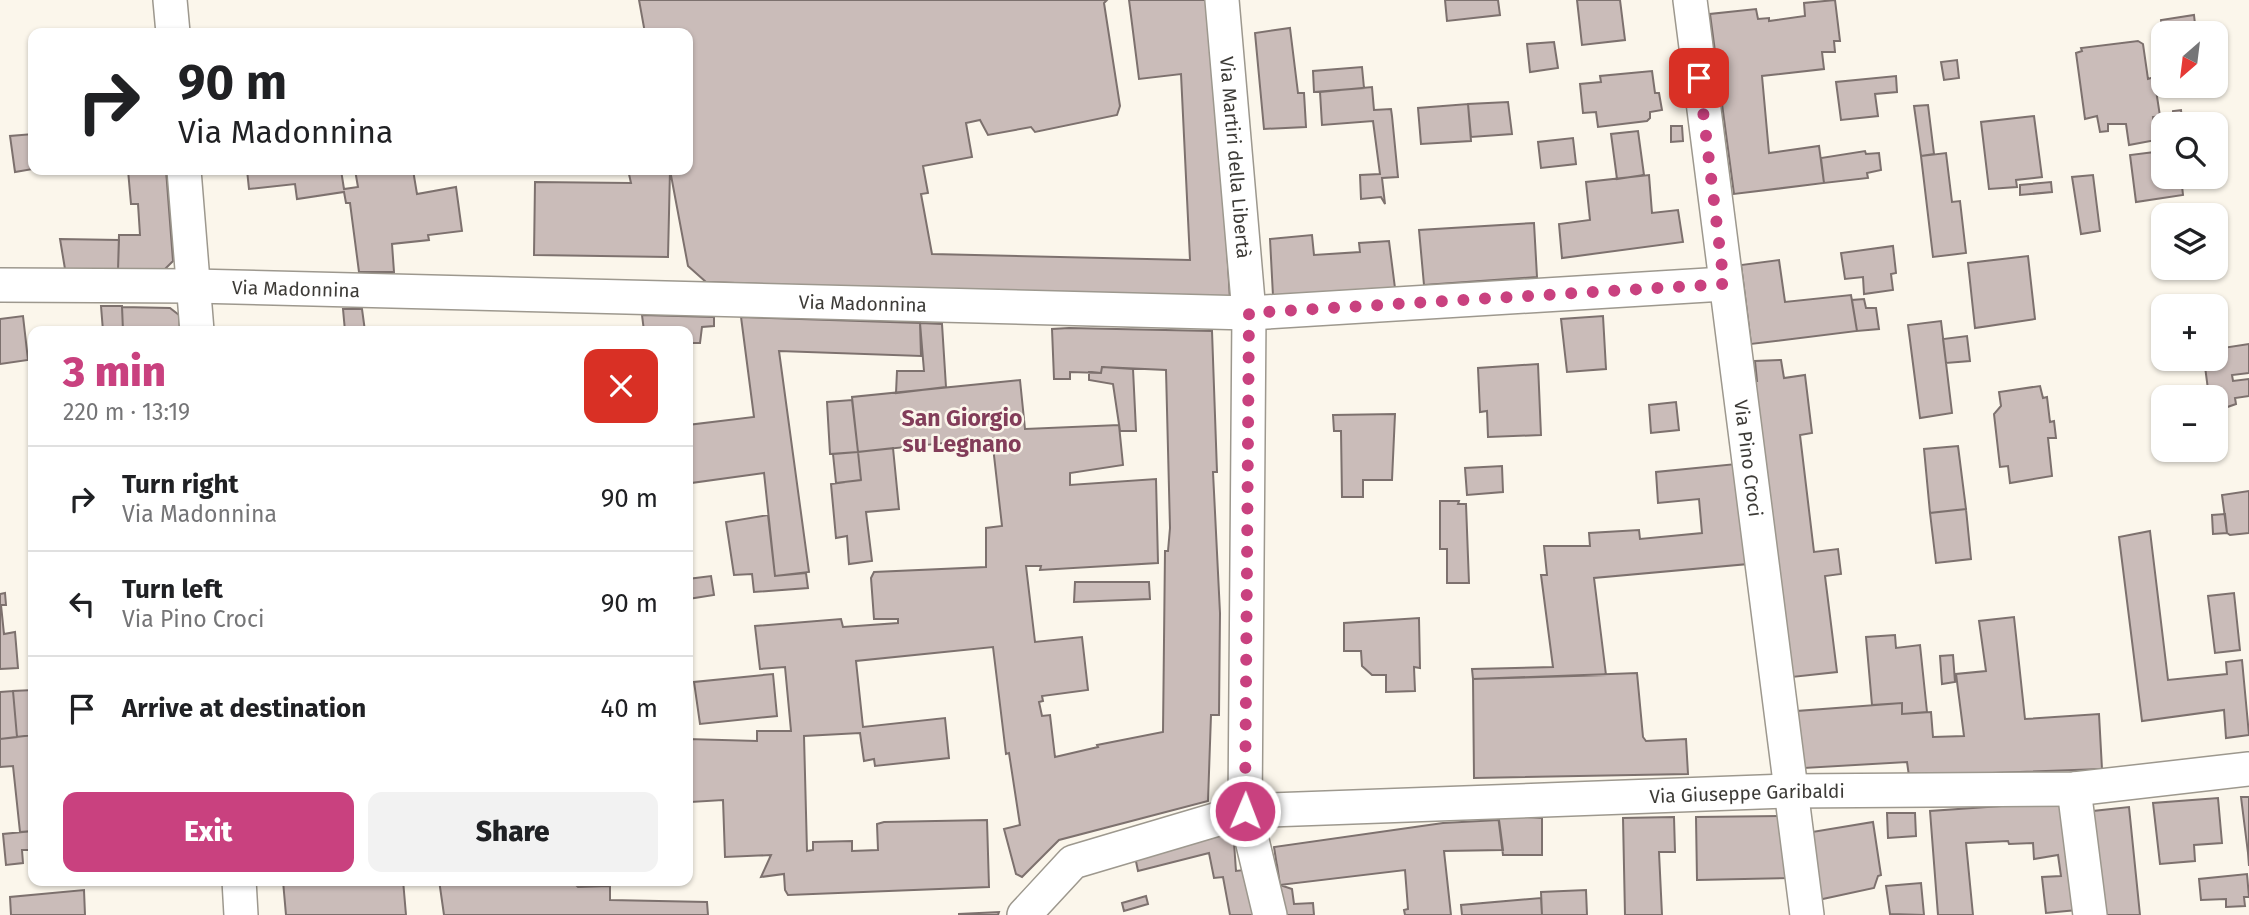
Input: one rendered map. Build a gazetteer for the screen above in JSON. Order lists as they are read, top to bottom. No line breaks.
{"streets":{"street":["Via Martiri della Libertà","Via Madonnina","Via Pino Croci","Via Giuseppe Garibaldi"]},"crossings":[["Via Martiri della Libertà","Via Madonnina"],["Via Martiri della Libertà","Via Giuseppe Garibaldi"],["Via Madonnina","Via Pino Croci"],["Via Pino Croci","Via Giuseppe Garibaldi"]],"districts":["San Giorgio su Legnano"],"north":"bottom left","page":{"map_buttons":["+","−"],"turn":["90 m","Via Madonnina"],"heading":["3 min","220 m · 13:19"],"list":[{"name":"Turn right","note":"Via Madonnina","value":"90 m"},{"name":"Turn left","note":"Via Pino Croci","value":"90 m"},{"name":"Arrive at destination","value":"40 m"}],"buttons":["Exit","Share"]}}
